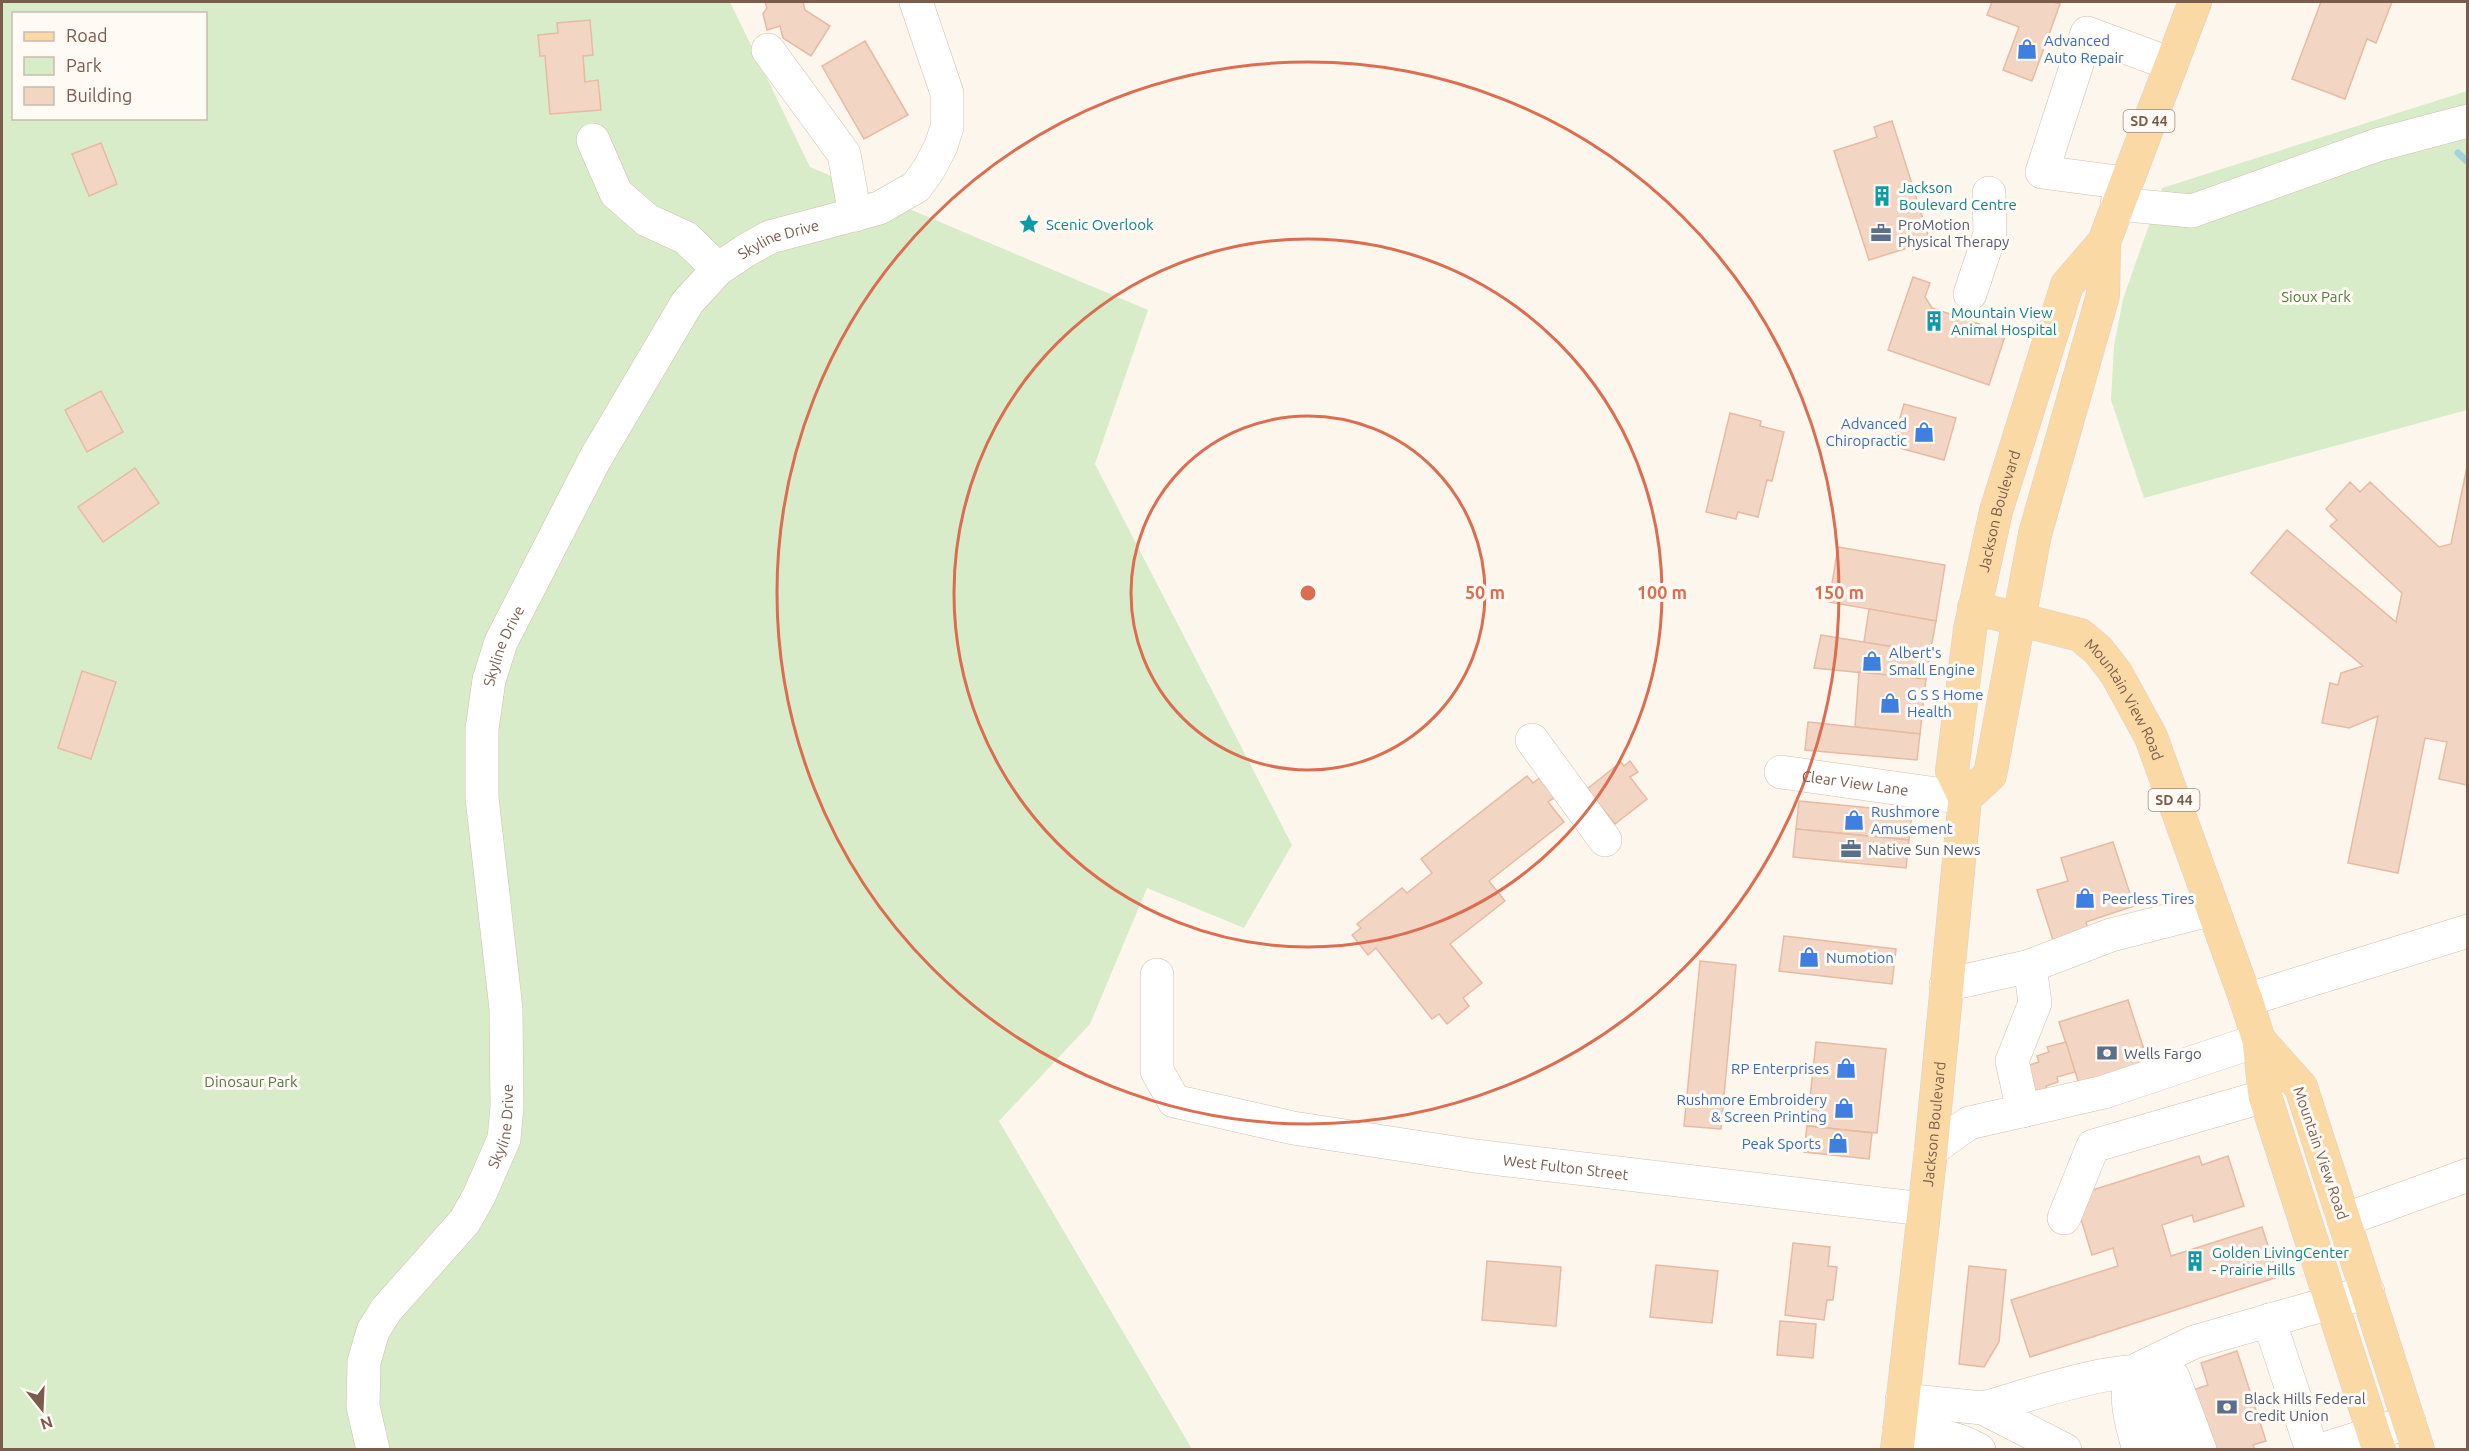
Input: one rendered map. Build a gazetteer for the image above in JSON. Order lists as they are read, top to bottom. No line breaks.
{"streets":{"main road":["SD 44","Jackson Boulevard","Mountain View Road"],"street":["Skyline Drive","Clear View Lane","West Fulton Street"]},"crossings":[["Jackson Boulevard","Mountain View Road"],["Jackson Boulevard","Clear View Lane"],["Jackson Boulevard","West Fulton Street"]],"parks":["Sioux Park","Dinosaur Park"],"places":{"shop":["Advanced Auto Repair","Advanced Chiropractic","Albert's Small Engine","G S S Home Health","Rushmore Amusement","Peerless Tires","Numotion","RP Enterprises","Rushmore Embroidery & Screen Printing","Peak Sports"],"building":["Jackson Boulevard Centre","Mountain View Animal Hospital","Golden LivingCenter - Prairie Hills"],"place":["Scenic Overlook"],"office":["ProMotion Physical Therapy","Native Sun News"],"bank":["Wells Fargo","Black Hills Federal Credit Union"]},"legend":["Road","Park","Building"],"north":"bottom","rings":["50 m","100 m","150 m"]}
